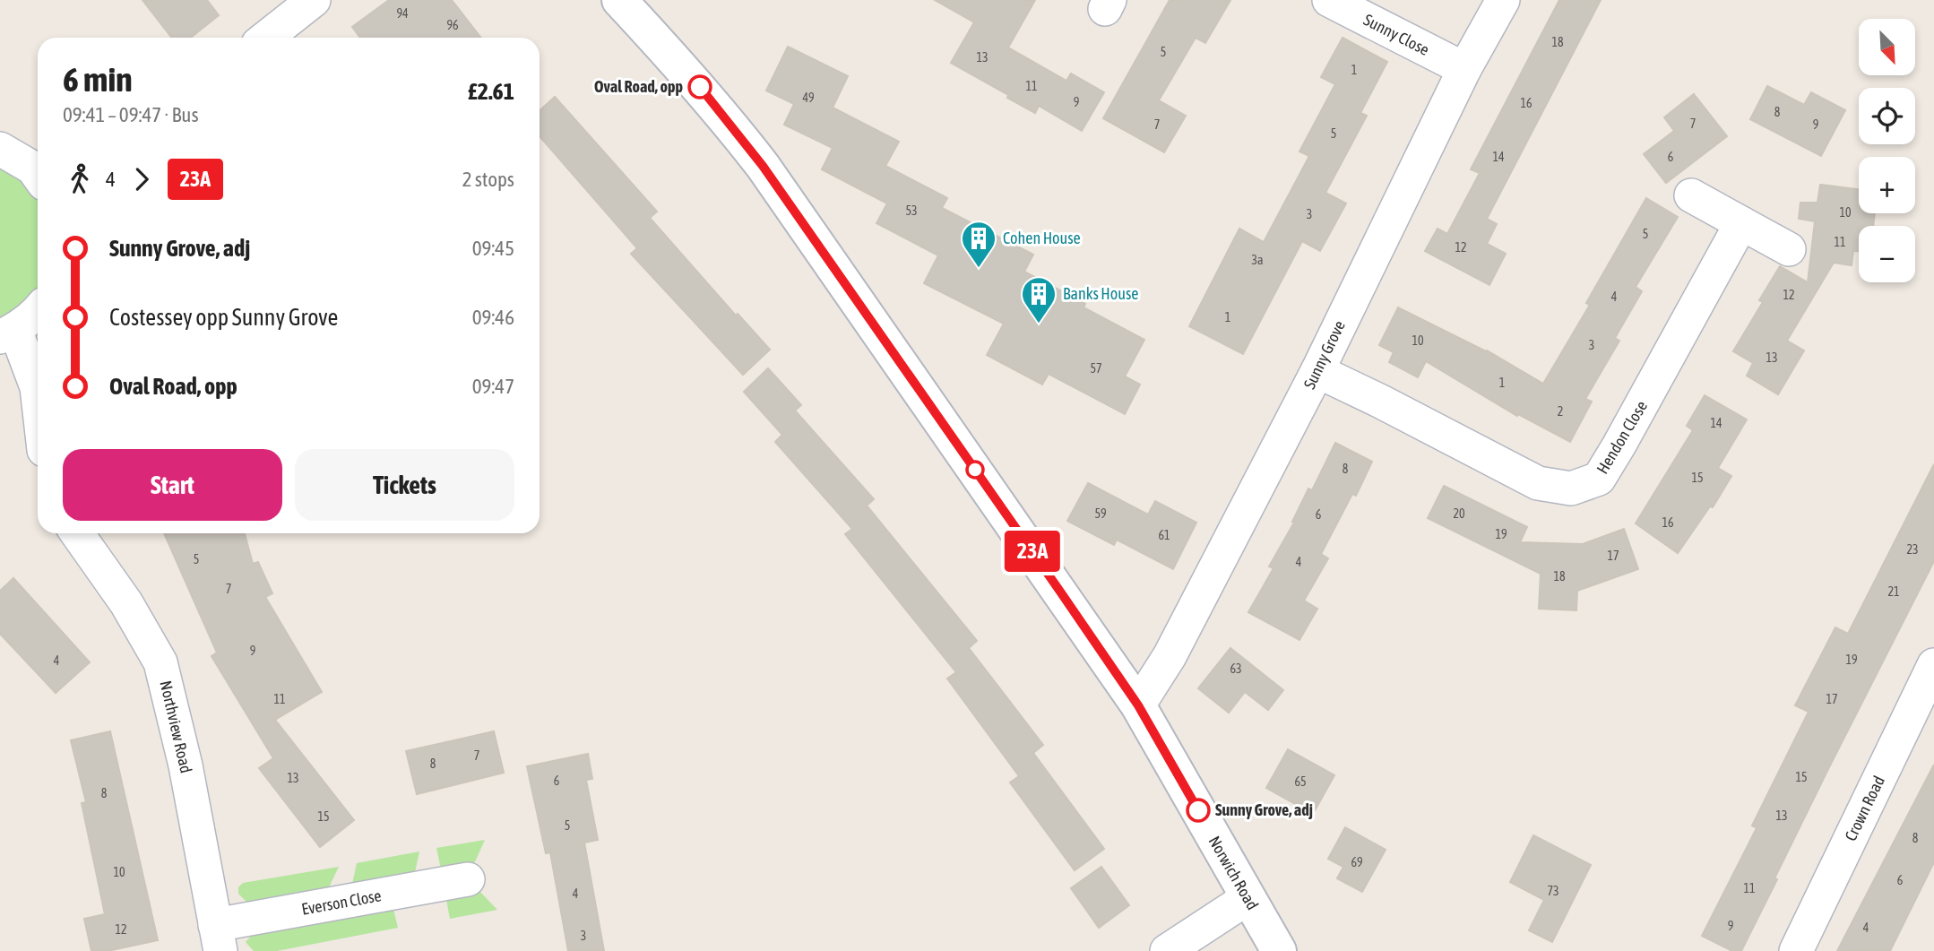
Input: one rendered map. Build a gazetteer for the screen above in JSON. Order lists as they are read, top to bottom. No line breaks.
{"streets":{"street":["Sunny Close","Sunny Grove","Hendon Close","Northview Road","Crown Road","Norwich Road","Everson Close"]},"crossings":[["Sunny Close","Sunny Grove"],["Sunny Grove","Hendon Close"],["Sunny Grove","Norwich Road"],["Northview Road","Everson Close"]],"places":{"other":["Oval Road, opp","Sunny Grove, adj"],"building":["Cohen House","Banks House"]},"lines":["bus line 23A"],"house_numbers":["94","96","18","5","13","1","11","49","9","16","8","7","7","9","5","14","6","53","10","3","5","11","12","3a","12","4","1","10","3","13","57","1","2","14","8","15","59","20","6","16","19","61","23","17","5","4","18","7","21","9","19","4","63","11","17","7","8","15","13","6","65","8","13","15","5","8","69","10","6","11","73","4","9","4","12","3"],"north":"bottom right","page":{"on_map":"23A","map_buttons":["+","−"],"heading":["6 min","09:41 – 09:47 · Bus","£2.61"],"legs":["4","23A","2 stops"],"list":[{"name":"Sunny Grove, adj","value":"09:45"},{"name":"Costessey opp Sunny Grove","value":"09:46"},{"name":"Oval Road, opp","value":"09:47"}],"buttons":["Start","Tickets"]}}
